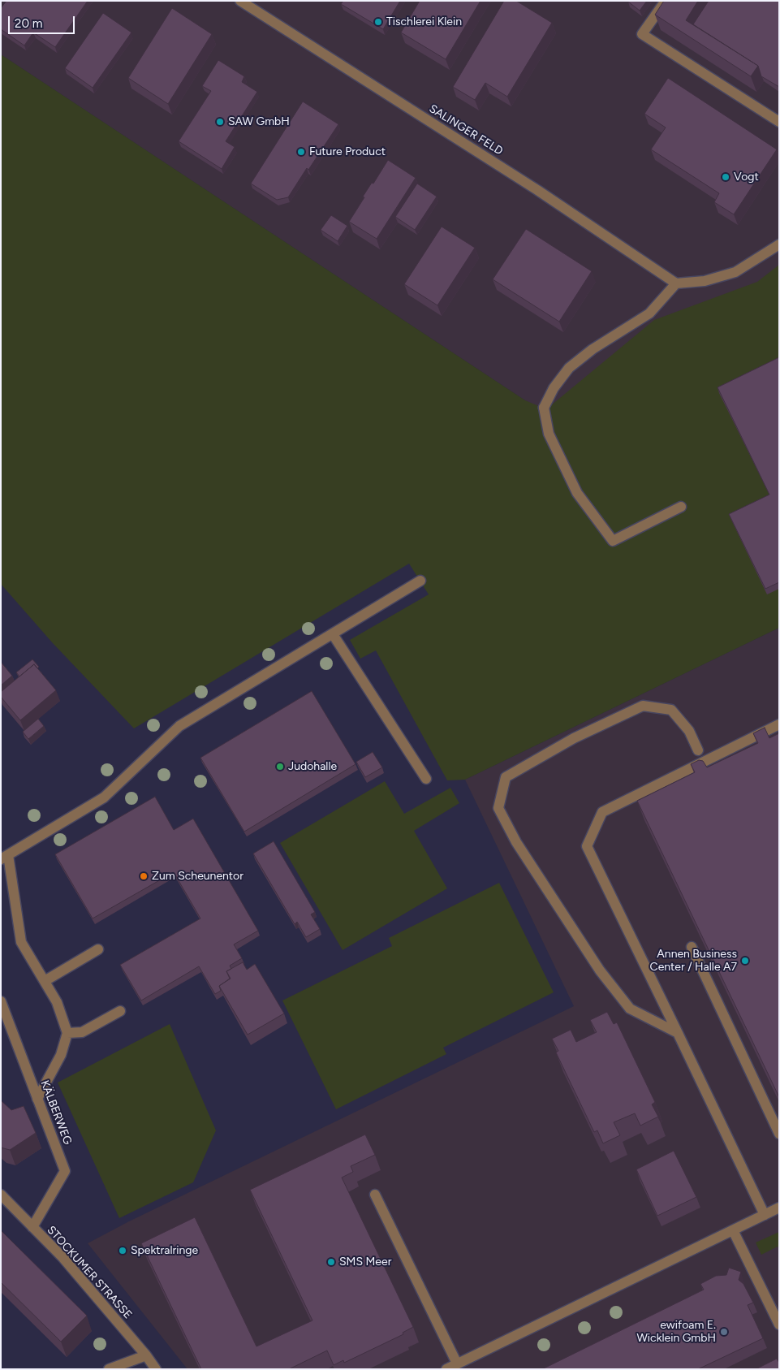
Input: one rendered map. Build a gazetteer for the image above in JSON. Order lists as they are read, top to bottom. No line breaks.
{"streets":{"street":["SALINGER FELD","KÄLBERWEG","STOCKUMER STRASSE"]},"crossings":[["KÄLBERWEG","STOCKUMER STRASSE"]],"places":["Tischlerei Klein","SAW GmbH","Future Product","Vogt","Judohalle","Zum Scheunentor","Annen Business Center / Halle A7","Spektralringe","SMS Meer","ewifoam E. Wicklein GmbH"],"scale_bar":"20 m"}
